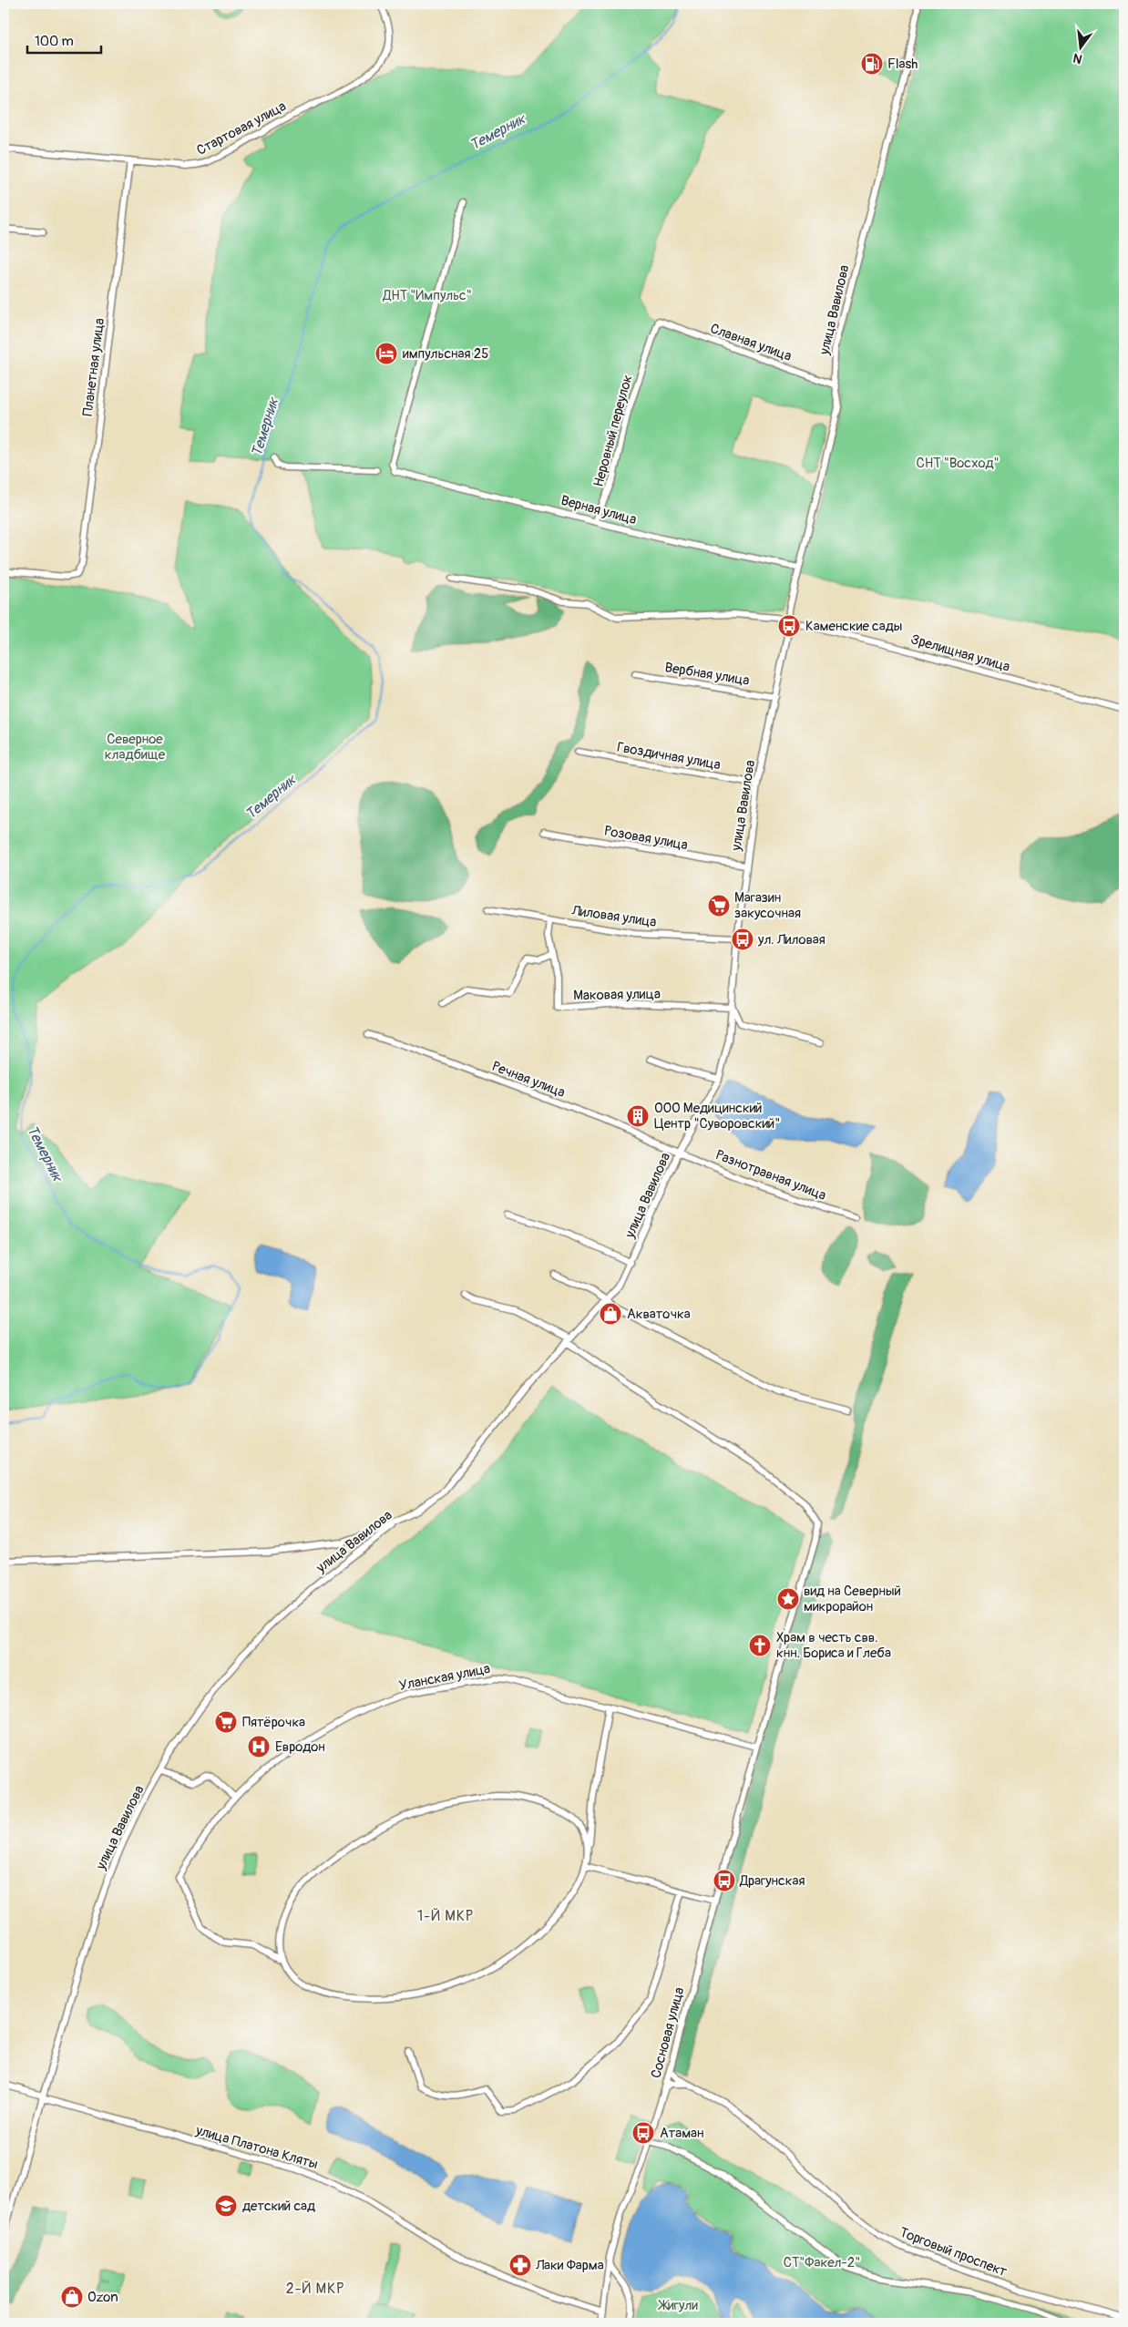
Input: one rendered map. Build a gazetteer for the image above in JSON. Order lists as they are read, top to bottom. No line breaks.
{"streets":{"street":["Стартовая улица","улица Вавилова","Славная улица","Планетная улица","Неровный переулок","Верная улица","Зрелищная улица","Вербная улица","Гвоздичная улица","Розовая улица","Лиловая улица","Маковая улица","Речная улица","Разнотравная улица","Уланская улица","Сосновая улица","улица Платона Кляты","Торговый проспект"]},"crossings":[["Стартовая улица","Планетная улица"],["улица Вавилова","Славная улица"],["улица Вавилова","Верная улица"],["улица Вавилова","Зрелищная улица"],["улица Вавилова","Вербная улица"],["улица Вавилова","Гвоздичная улица"],["улица Вавилова","Розовая улица"],["улица Вавилова","Лиловая улица"],["улица Вавилова","Маковая улица"],["улица Вавилова","Речная улица"],["улица Вавилова","Разнотравная улица"],["улица Вавилова","Сосновая улица"],["улица Вавилова","улица Платона Кляты"],["Славная улица","Неровный переулок"],["Неровный переулок","Верная улица"],["Лиловая улица","Маковая улица"],["Речная улица","Разнотравная улица"],["Уланская улица","Сосновая улица"],["Сосновая улица","улица Платона Кляты"],["Сосновая улица","Торговый проспект"]],"districts":["1-Й МКР","2-Й МКР"],"water":["Темерник"],"parks":["ДНТ \"Импульс\"","СНТ \"Восход\"","Северное кладбище","СТ\"Факел-2\"","Жигули"],"places":{"fuel station":["Flash"],"hotel":["импульсная 25"],"bus stop":["Каменские сады","ул. Лиловая","Драгунская","Атаман"],"supermarket":["Магазин закусочная","Пятёрочка"],"building":["ООО Медицинский Центр \"Суворовский\""],"shop":["Акваточка","Ozon"],"place":["вид на Северный микрорайон"],"church":["Храм в честь свв. кнн. Бориса и Глеба"],"hospital":["Евродон"],"school or university":["детский сад"],"pharmacy":["Лаки Фарма"]},"scale_bar":"100 m","north":"bottom"}
